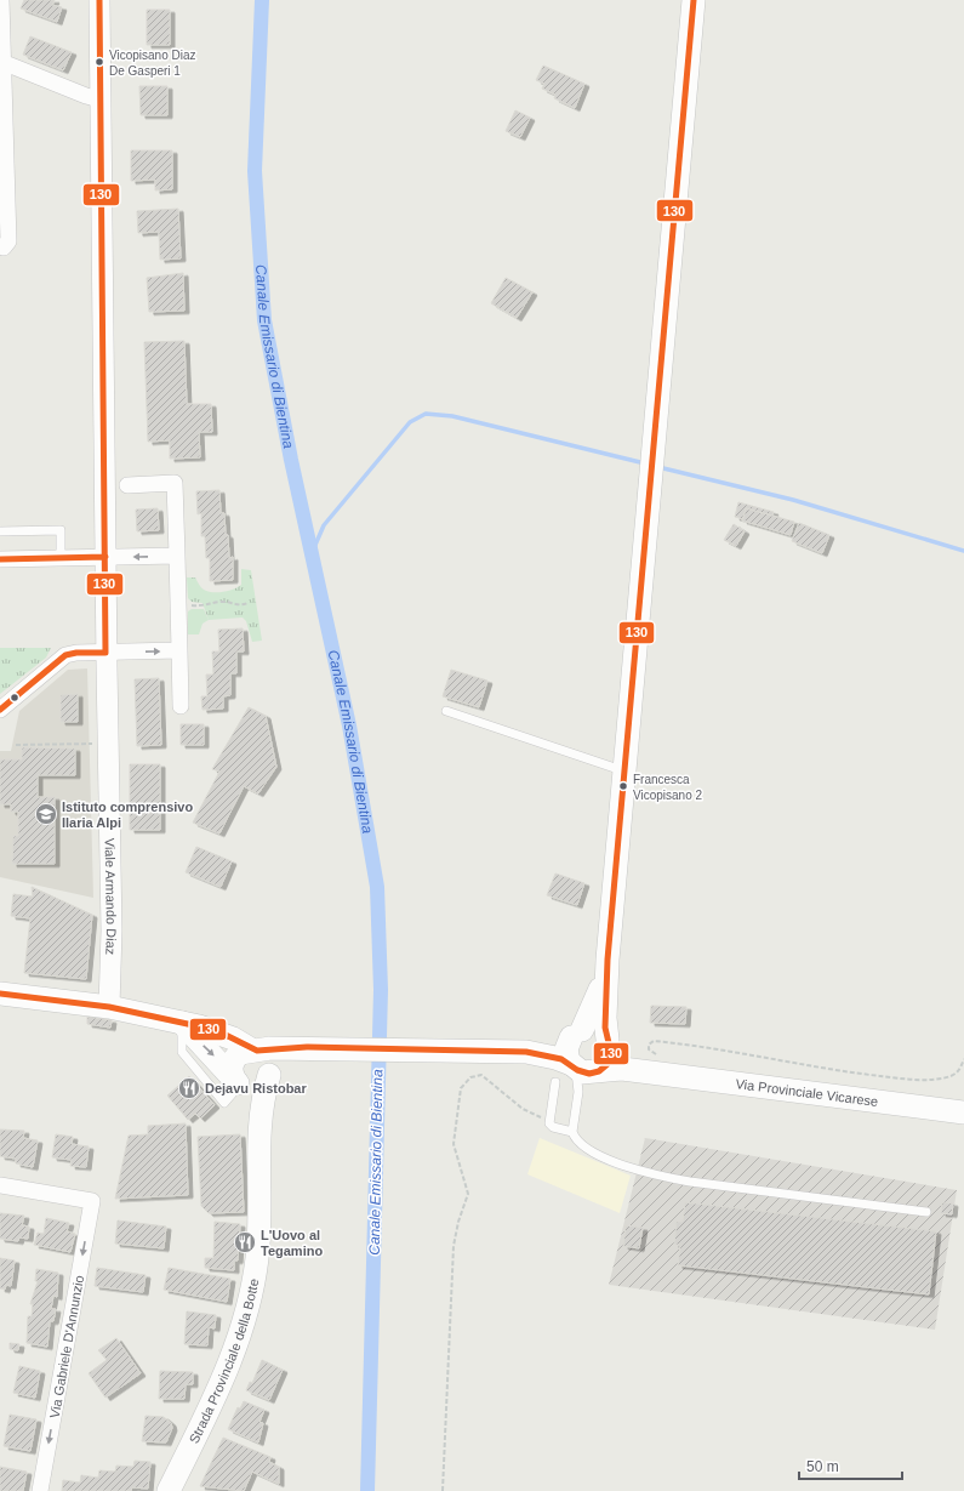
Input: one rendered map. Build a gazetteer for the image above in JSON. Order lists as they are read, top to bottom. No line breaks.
{"streets":{"main road":["Via Provinciale Vicarese","Strada Provinciale della Botte"],"street":["Viale Armando Diaz","Via Gabriele D'Annunzio"]},"crossings":[["Via Provinciale Vicarese","Strada Provinciale della Botte"]],"water":["Canale Emissario di Bientina"],"places":{"other":["Vicopisano Diaz De Gasperi 1","Francesca Vicopisano 2"],"school or university":["Istituto comprensivo Ilaria Alpi"],"restaurant":["Dejavu Ristobar","L'Uovo al Tegamino"]},"lines":["transit line 130"],"scale_bar":"50 m"}
